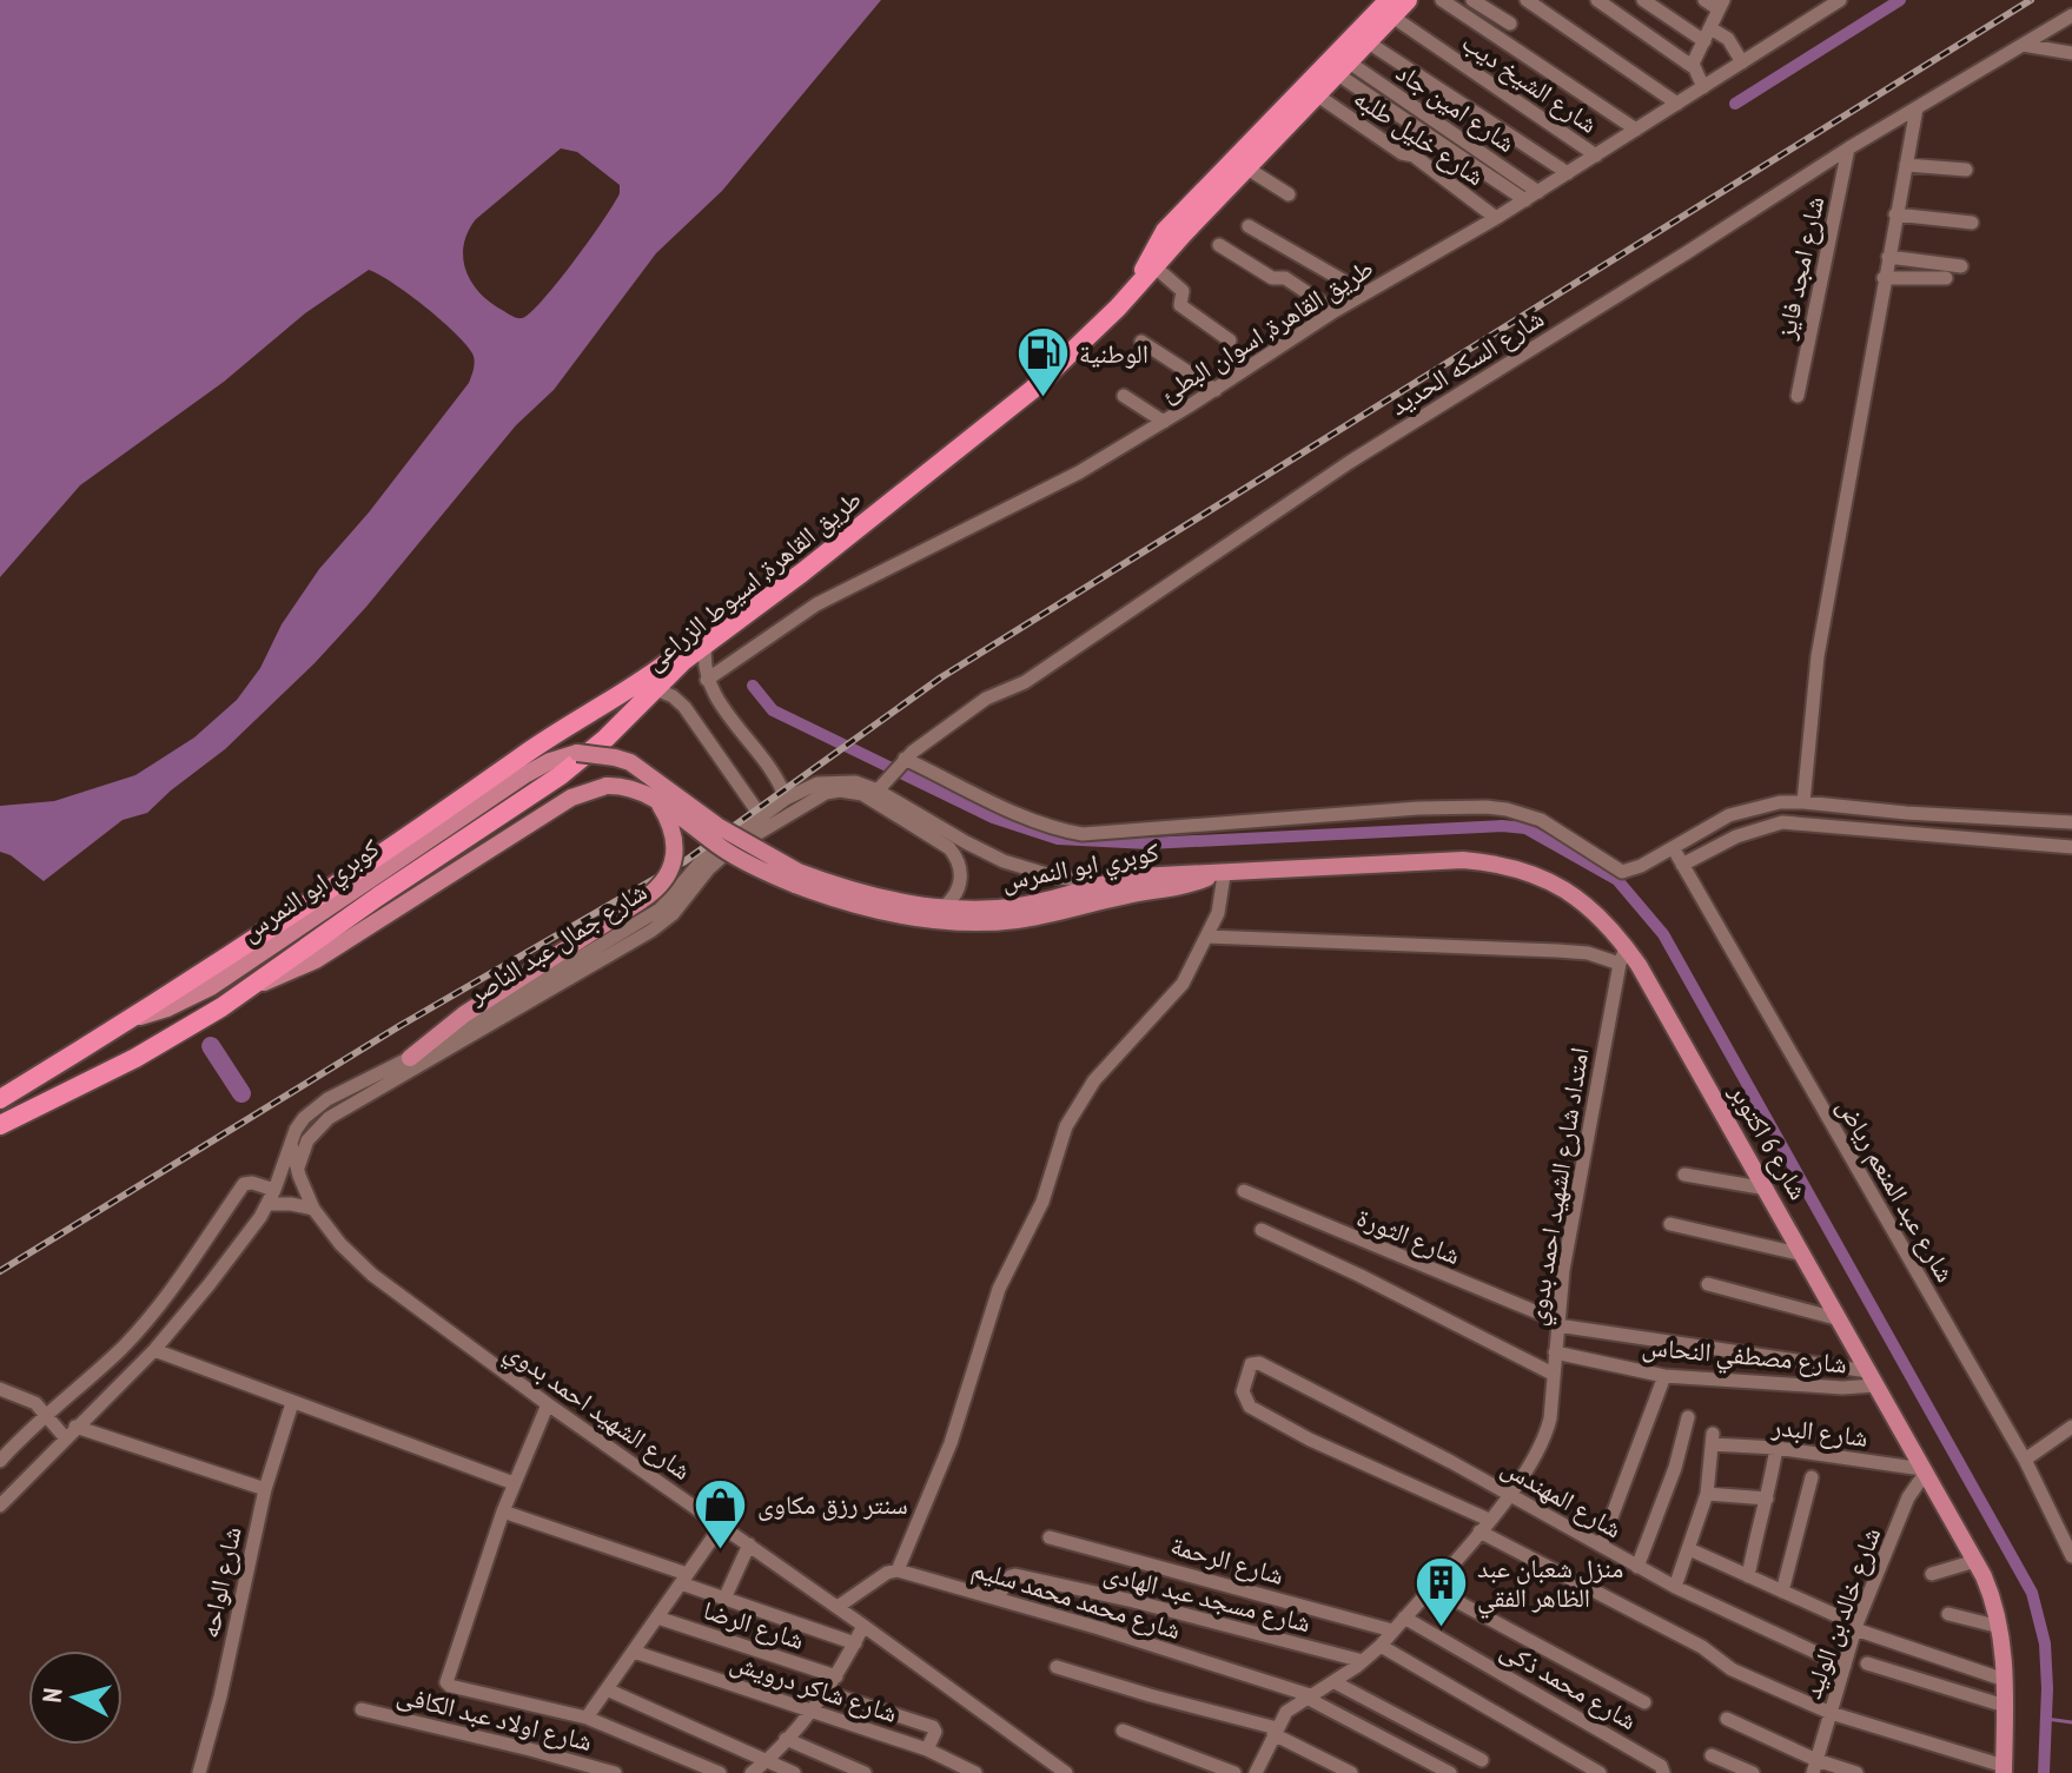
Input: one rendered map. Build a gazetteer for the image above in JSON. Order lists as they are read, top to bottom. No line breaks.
{"streets":{"highway":["طريق القاهرة, اسيوط الزراعى"],"main road":["كوبري ابو النمرس","شارع 6 اكتوبر"],"street":["شارع الشيخ ديب","شارع خليل طلبه","شارع امجد فايز","طريق القاهرة, اسوان البطئ","شارع السكه الحديد","شارع جمال عبد الناصر","امتداد شارع الشهيد احمد بدوي","شارع عبد المنعم رياض","شارع الثورة","شارع مصطفي النحاس","شارع الشهيد احمد بدوي","شارع البدر","شارع المهندس","شارع الرحمة","شارع الواحه","شارع مسجد عبد الهادى","شارع محمد محمد سليم","شارع خالد بن الوليد","شارع الرضا","شارع محمد ذكى","شارع شاكر درويش","شارع اولاد عبد الكافى"]},"crossings":[["شارع الشيخ ديب","طريق القاهرة, اسوان البطئ"],["شارع الشيخ ديب","طريق القاهرة, اسيوط الزراعى"],["شارع خليل طلبه","طريق القاهرة, اسوان البطئ"],["شارع خليل طلبه","طريق القاهرة, اسيوط الزراعى"],["شارع امجد فايز","شارع السكه الحديد"],["شارع السكه الحديد","شارع جمال عبد الناصر"],["طريق القاهرة, اسيوط الزراعى","كوبري ابو النمرس"],["كوبري ابو النمرس","شارع جمال عبد الناصر"],["كوبري ابو النمرس","شارع 6 اكتوبر"],["شارع جمال عبد الناصر","شارع الشهيد احمد بدوي"],["شارع 6 اكتوبر","امتداد شارع الشهيد احمد بدوي"],["شارع 6 اكتوبر","شارع الثورة"],["شارع 6 اكتوبر","شارع مصطفي النحاس"],["شارع 6 اكتوبر","شارع البدر"],["شارع 6 اكتوبر","شارع خالد بن الوليد"],["امتداد شارع الشهيد احمد بدوي","شارع الثورة"],["امتداد شارع الشهيد احمد بدوي","شارع مصطفي النحاس"],["امتداد شارع الشهيد احمد بدوي","شارع المهندس"],["امتداد شارع الشهيد احمد بدوي","شارع الرحمة"],["امتداد شارع الشهيد احمد بدوي","شارع مسجد عبد الهادى"],["امتداد شارع الشهيد احمد بدوي","شارع محمد محمد سليم"],["امتداد شارع الشهيد احمد بدوي","شارع محمد ذكى"],["شارع الثورة","شارع مصطفي النحاس"],["شارع البدر","شارع خالد بن الوليد"],["شارع المهندس","شارع خالد بن الوليد"],["شارع مسجد عبد الهادى","شارع محمد محمد سليم"]],"places":{"fuel station":["الوطنية"],"shop":["سنتر رزق مكاوى"],"building":["منزل شعبان عبد الظاهر الفقي"]},"north":"left"}
